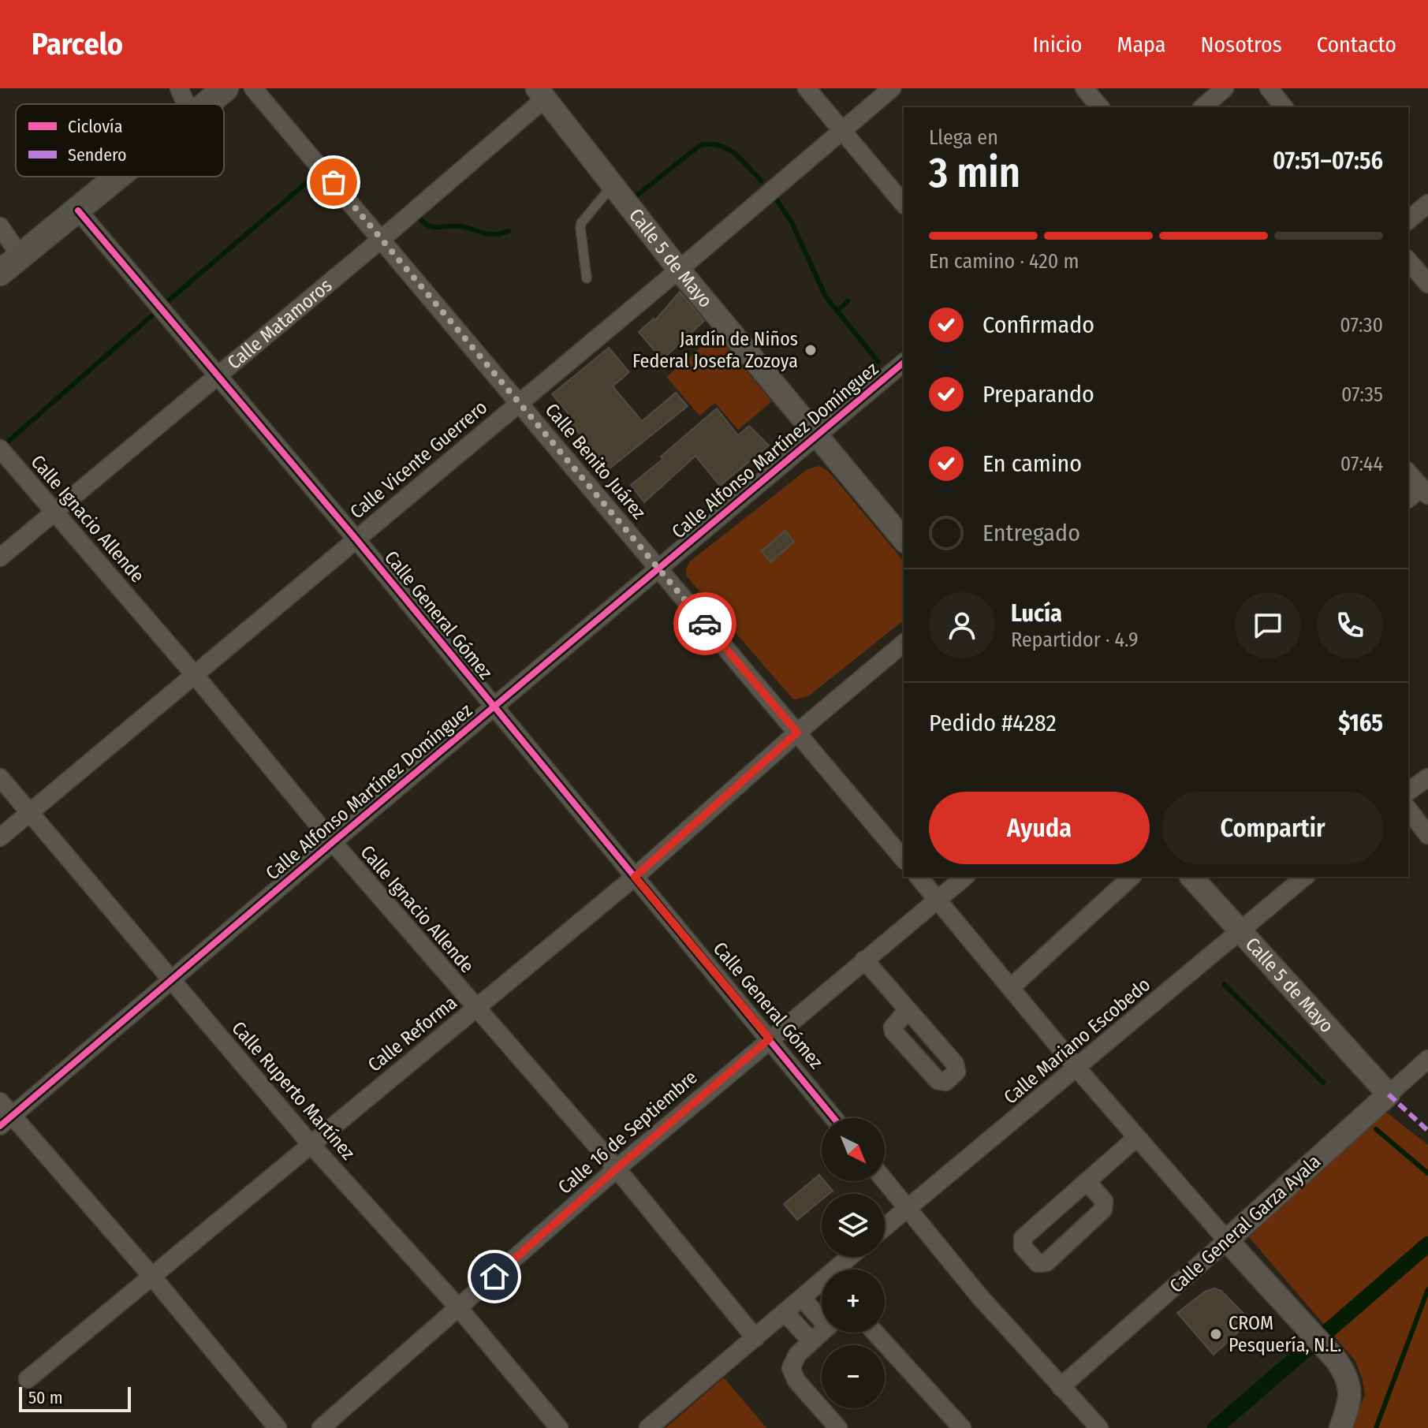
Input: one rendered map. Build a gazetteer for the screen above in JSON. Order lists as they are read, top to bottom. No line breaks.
{"streets":{"street":["Calle 5 de Mayo","Calle Matamoros","Calle Alfonso Martínez Domínguez","Calle Vicente Guerrero","Calle Benito Juárez","Calle Ignacio Allende","Calle General Gómez","Calle Reforma","Calle Mariano Escobedo","Calle Ruperto Martínez","Calle 16 de Septiembre","Calle General Garza Ayala"]},"crossings":[["Calle 5 de Mayo","Calle Matamoros"],["Calle 5 de Mayo","Calle Alfonso Martínez Domínguez"],["Calle 5 de Mayo","Calle Vicente Guerrero"],["Calle 5 de Mayo","Calle Mariano Escobedo"],["Calle 5 de Mayo","Calle General Garza Ayala"],["Calle Matamoros","Calle Benito Juárez"],["Calle Matamoros","Calle Ignacio Allende"],["Calle Matamoros","Calle General Gómez"],["Calle Alfonso Martínez Domínguez","Calle Benito Juárez"],["Calle Alfonso Martínez Domínguez","Calle Ignacio Allende"],["Calle Alfonso Martínez Domínguez","Calle General Gómez"],["Calle Alfonso Martínez Domínguez","Calle Ruperto Martínez"],["Calle Vicente Guerrero","Calle Benito Juárez"],["Calle Vicente Guerrero","Calle Ignacio Allende"],["Calle Vicente Guerrero","Calle General Gómez"],["Calle Vicente Guerrero","Calle Ruperto Martínez"],["Calle Benito Juárez","Calle Reforma"],["Calle Ignacio Allende","Calle Reforma"],["Calle Ignacio Allende","Calle 16 de Septiembre"],["Calle General Gómez","Calle Reforma"],["Calle General Gómez","Calle 16 de Septiembre"],["Calle Reforma","Calle Ruperto Martínez"],["Calle Ruperto Martínez","Calle 16 de Septiembre"]],"places":["Jardín de Niños Federal Josefa Zozoya","CROM Pesquería, N.L."],"legend":["Ciclovía","Sendero"],"scale_bar":"50 m","north":"bottom right","page":{"header":"Parcelo","nav":["Inicio","Mapa","Nosotros","Contacto"],"heading":["3 min","Llega en","07:51–07:56"],"panel":["Lucía","Repartidor · 4.9","Pedido #4282","$165"],"bar":"En camino · 420 m","list":[["Confirmado","07:30"],["Preparando","07:35"],["En camino","07:44"],"Entregado"],"buttons":["Ayuda","Compartir"],"map_buttons":["+","−"],"scale":"50 m"}}
